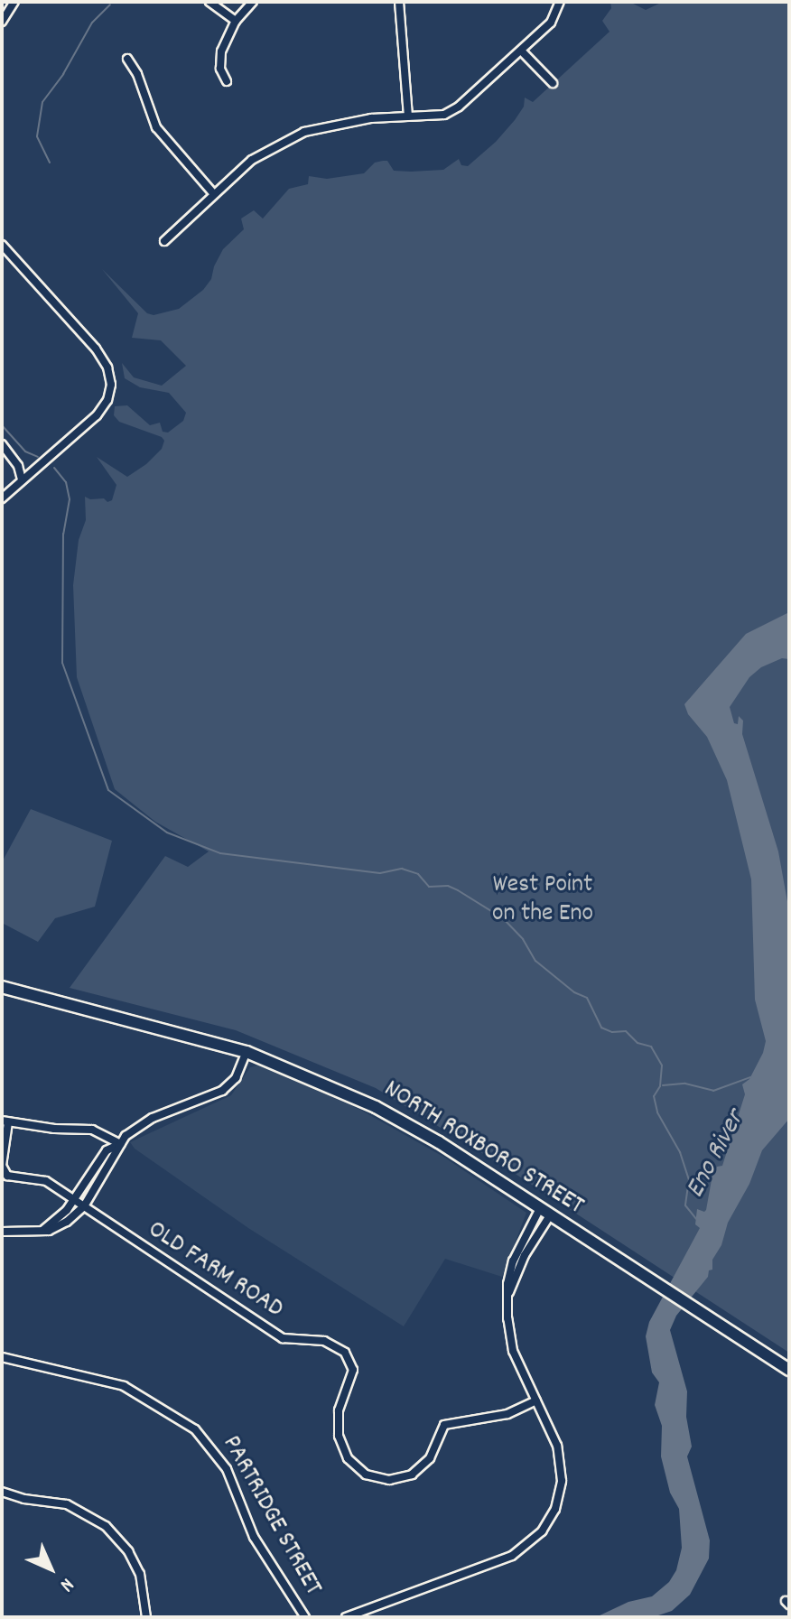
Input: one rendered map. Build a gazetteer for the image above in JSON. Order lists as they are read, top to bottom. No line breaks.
{"streets":{"highway":["NORTH ROXBORO STREET"],"street":["OLD FARM ROAD","PARTRIDGE STREET"]},"water":["Eno River"],"parks":["West Point on the Eno"],"north":"bottom right"}
